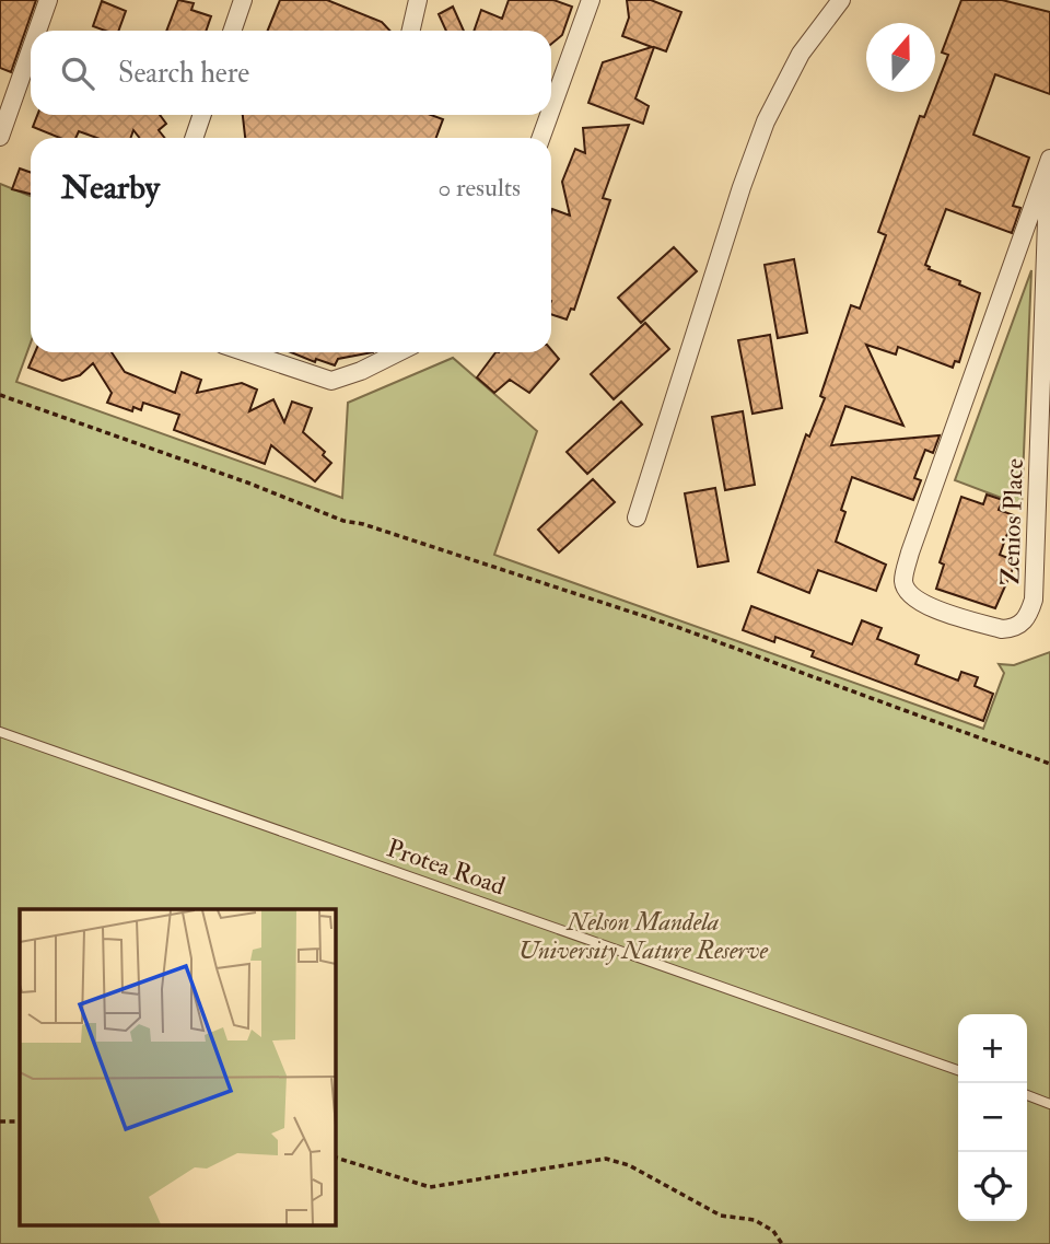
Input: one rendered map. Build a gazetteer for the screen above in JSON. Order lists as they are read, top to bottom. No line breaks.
{"streets":{"street":["Zenios Place"],"lane":["Protea Road"]},"parks":["Nelson Mandela University Nature Reserve"],"north":"top","page":{"search":"Search here","heading":["Nearby","0 results"],"map_buttons":["+","−"]}}
